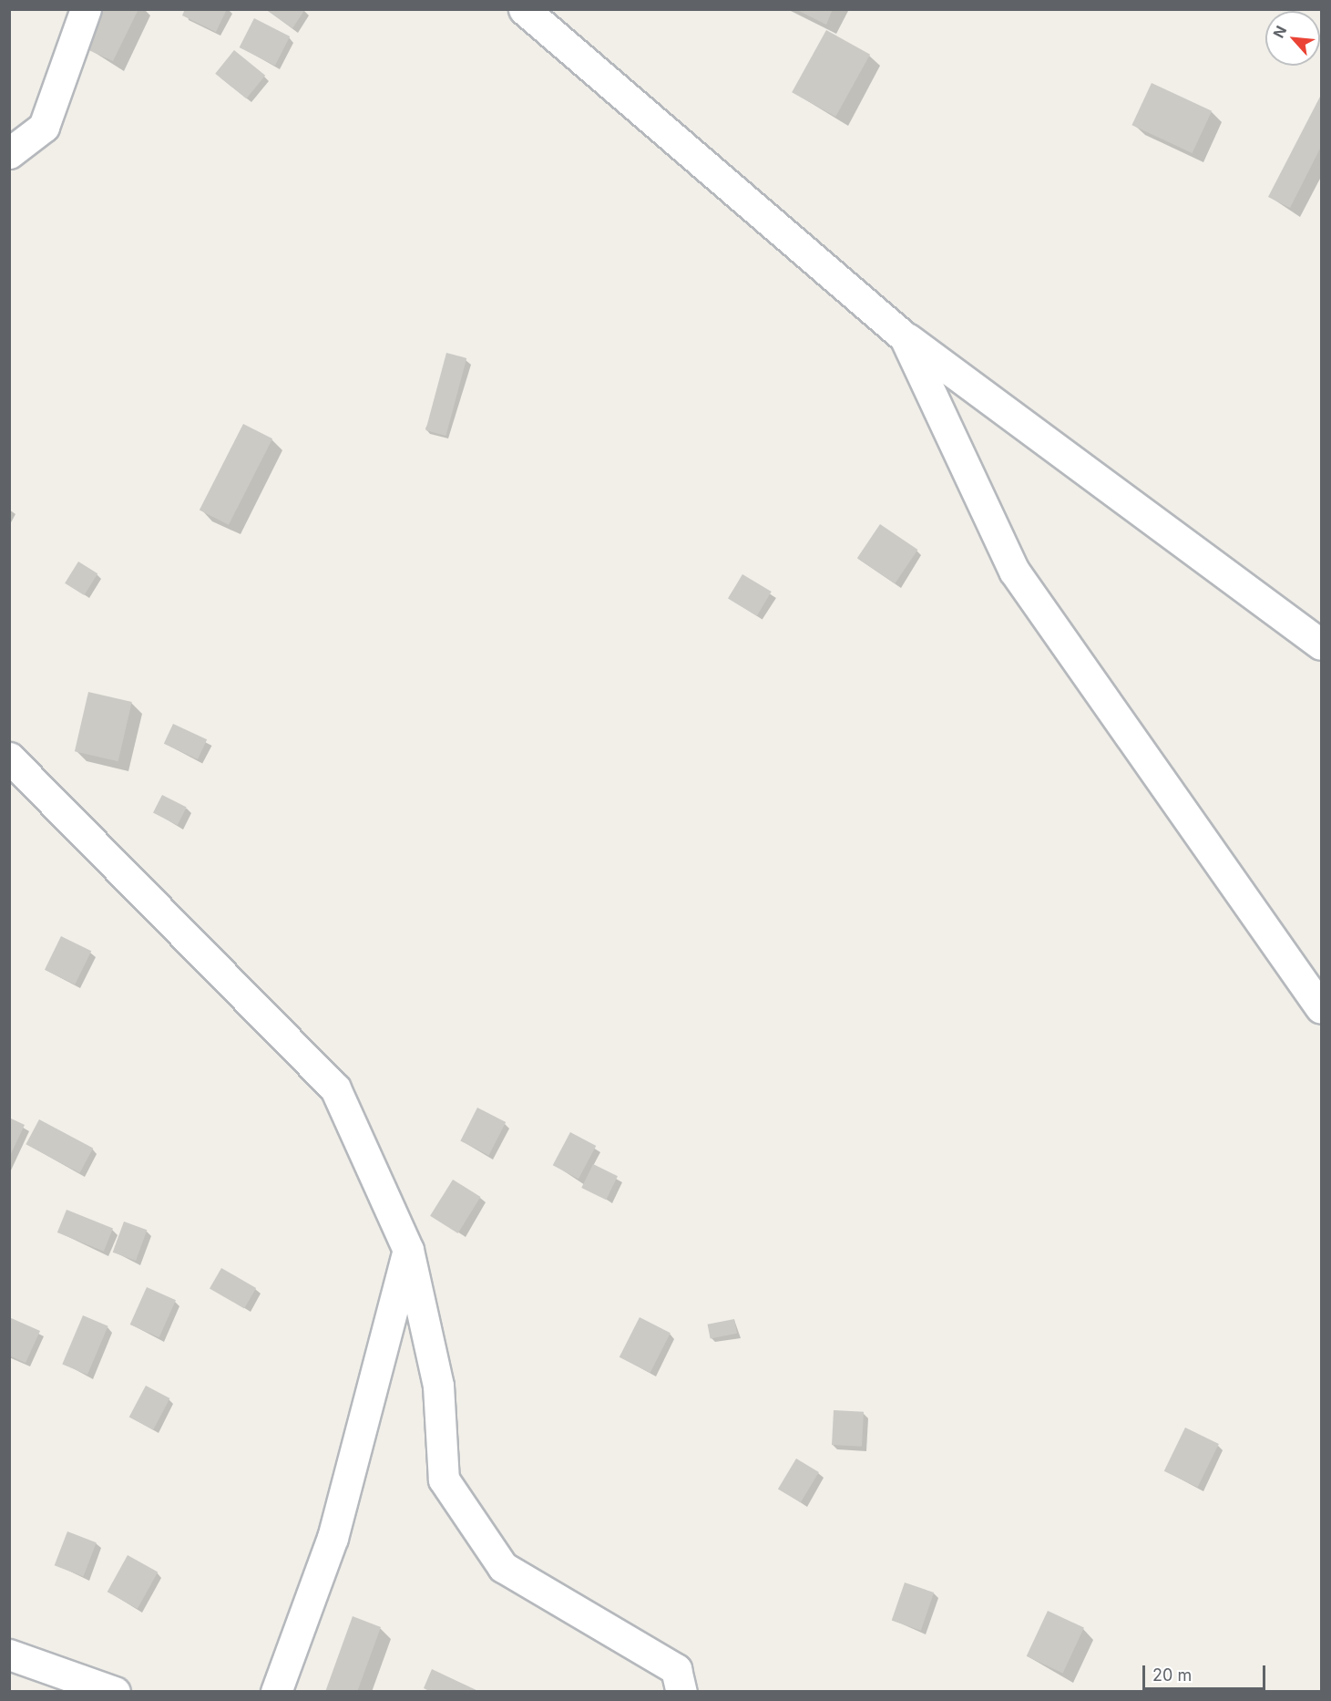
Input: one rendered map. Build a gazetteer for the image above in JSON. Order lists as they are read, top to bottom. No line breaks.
{"scale_bar":"20 m","north":"top left"}
